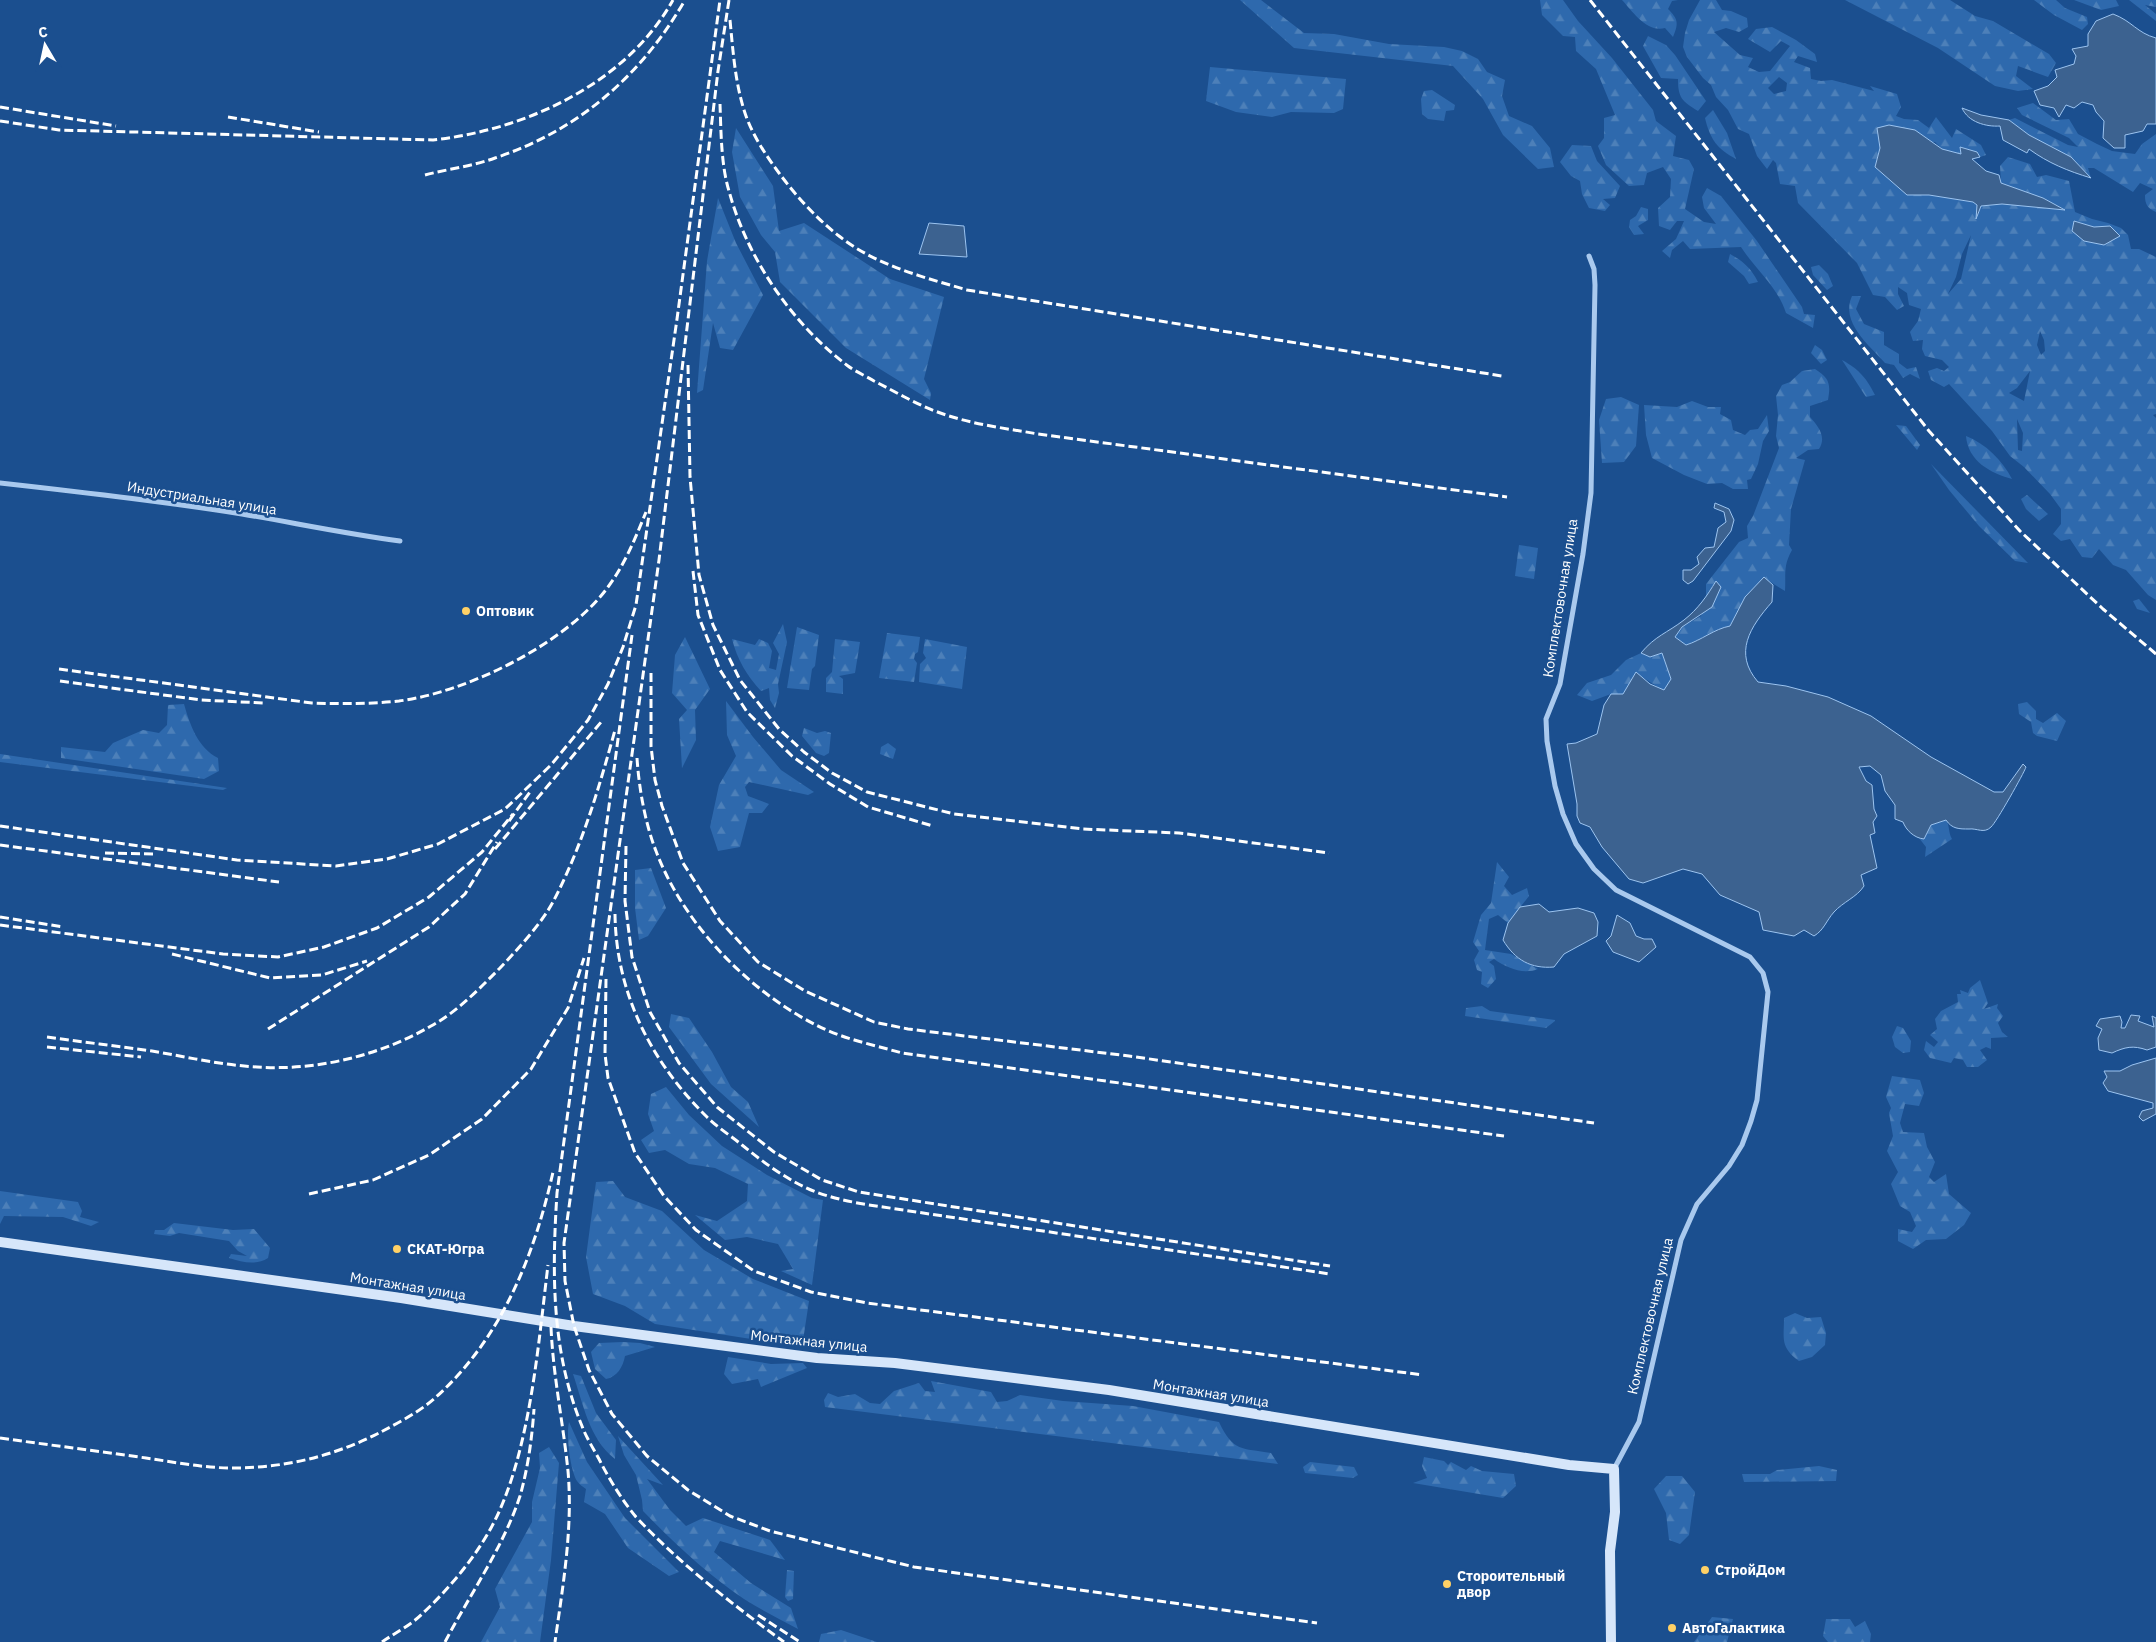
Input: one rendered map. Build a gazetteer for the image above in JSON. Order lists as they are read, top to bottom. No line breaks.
{"streets":{"street":["Индустриальная улица","Комплектовочная улица","Монтажная улица"]},"crossings":[["Комплектовочная улица","Монтажная улица"]],"places":["Оптовик","СКАТ-Югра","СтройДом","Стороительный двор","АвтоГалактика"],"north":"top"}
